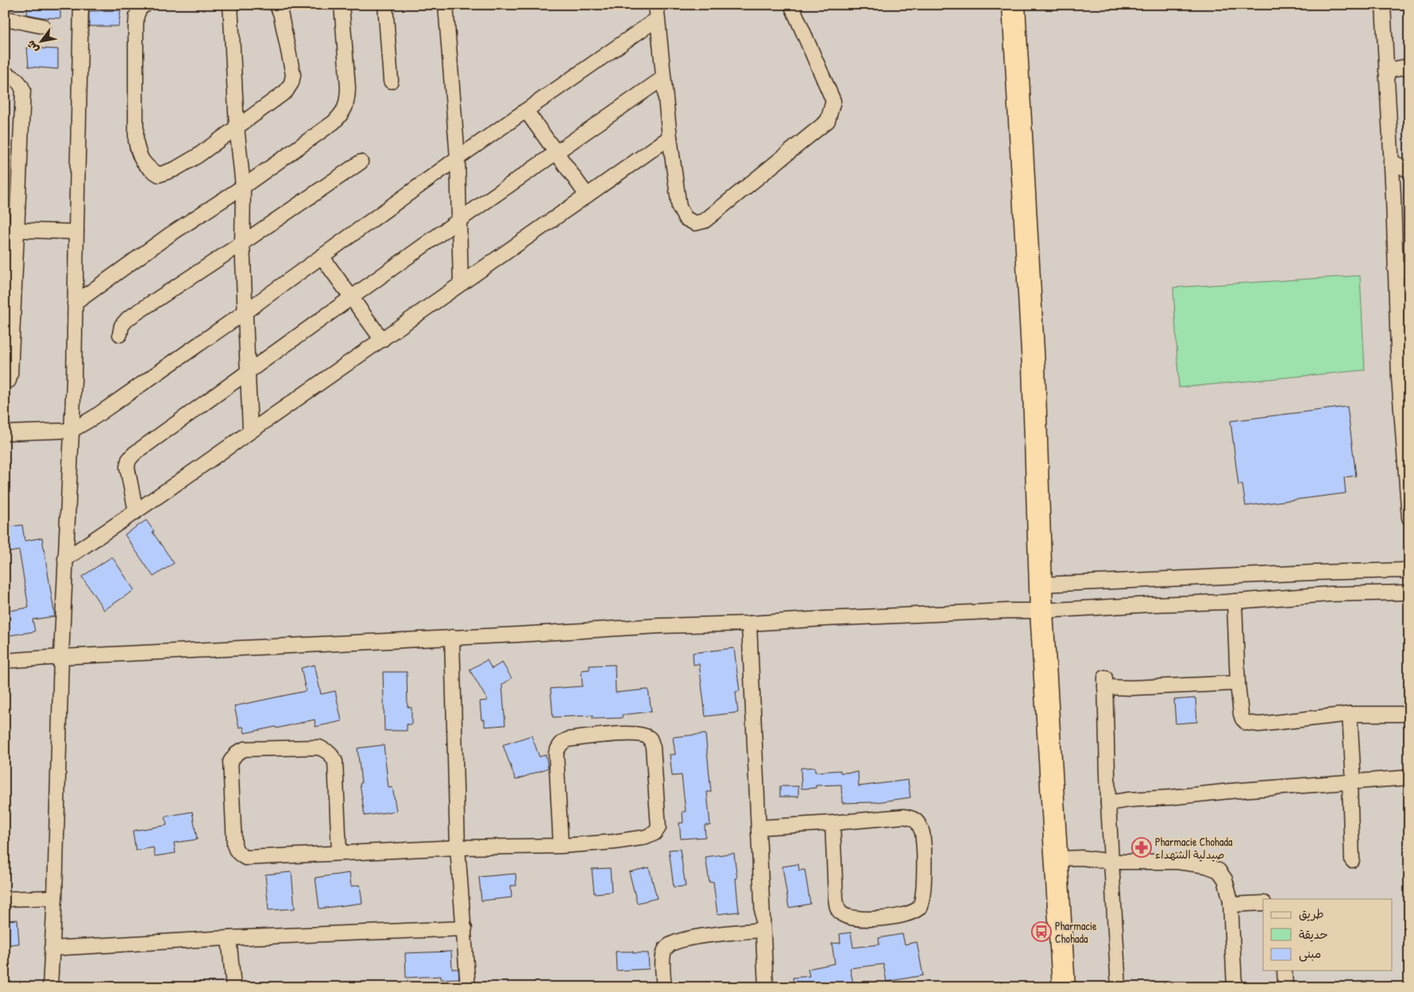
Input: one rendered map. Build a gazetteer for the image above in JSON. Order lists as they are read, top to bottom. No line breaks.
{"places":{"pharmacy":["Pharmacie Chohada صيدلية الشهداء"],"bus stop":["Pharmacie Chohada"]},"legend":["طريق","حديقة","مبنى"],"north":"bottom left"}
